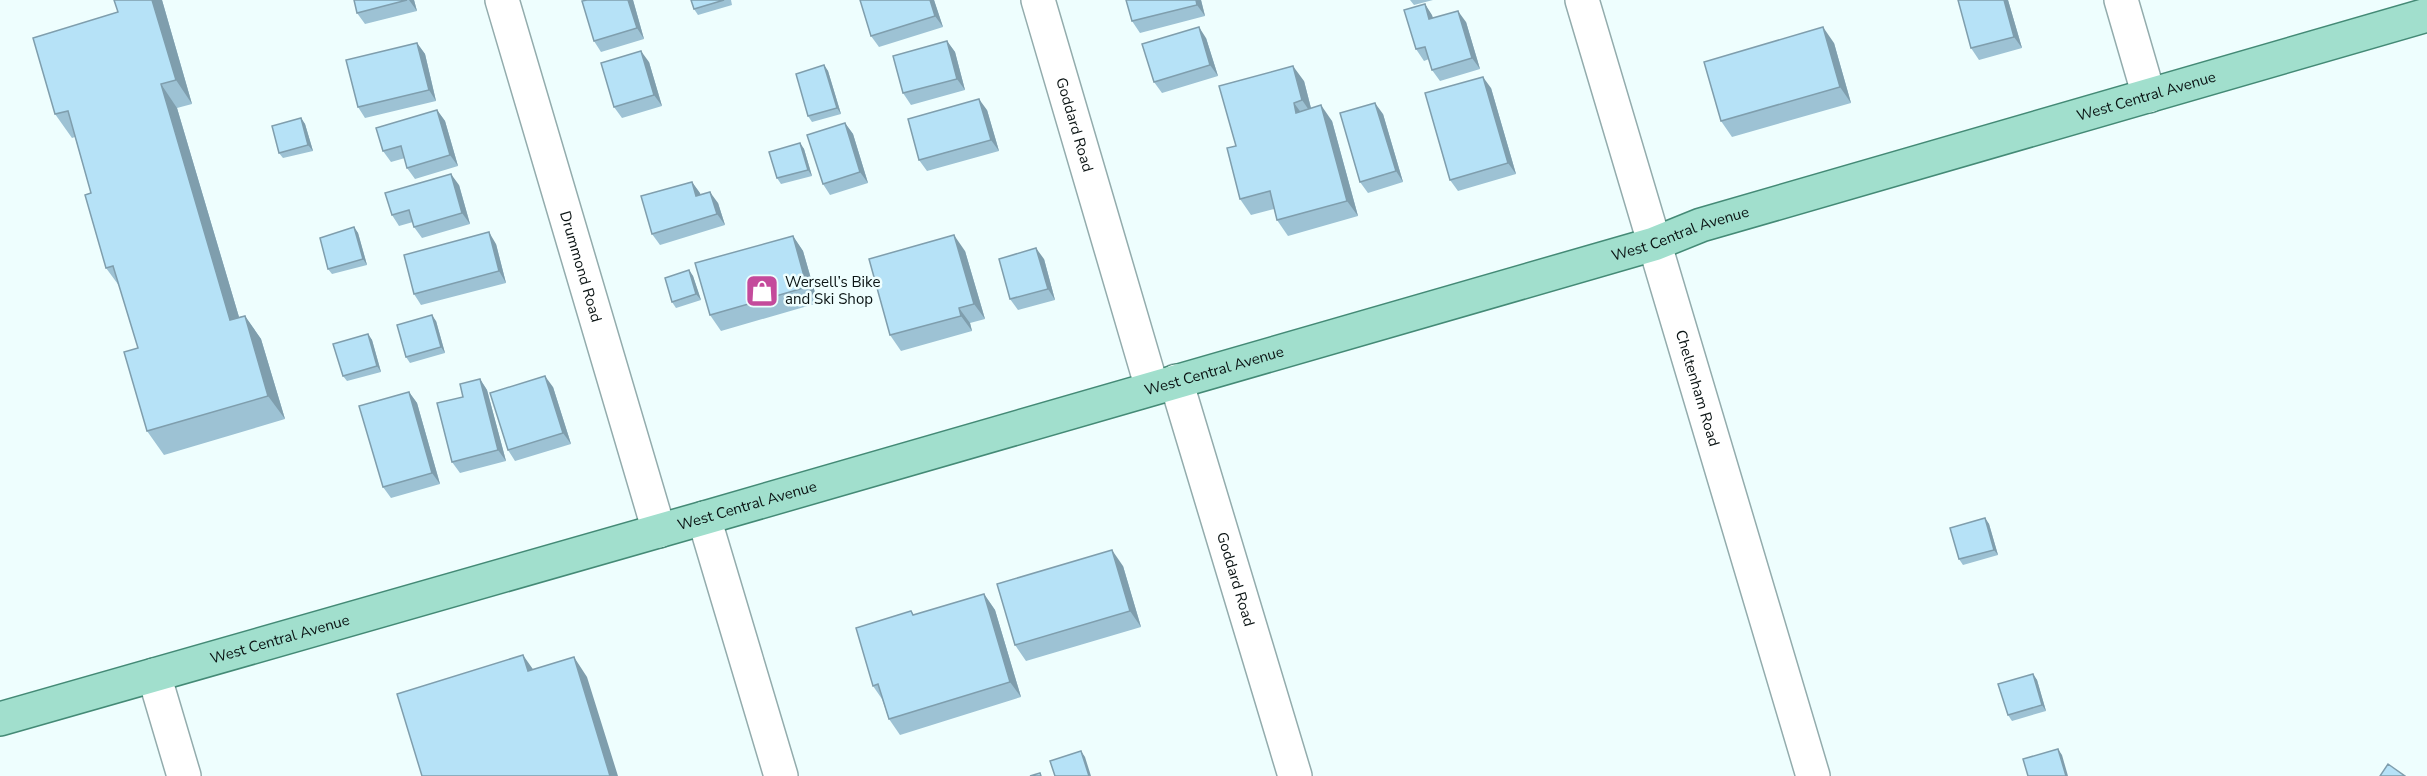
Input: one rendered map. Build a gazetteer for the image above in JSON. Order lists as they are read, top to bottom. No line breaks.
{"streets":{"main road":["West Central Avenue"],"street":["Goddard Road","Drummond Road","Cheltenham Road"]},"crossings":[["West Central Avenue","Goddard Road"],["West Central Avenue","Drummond Road"],["West Central Avenue","Cheltenham Road"]],"places":{"shop":["Wersell’s Bike and Ski Shop"]}}
